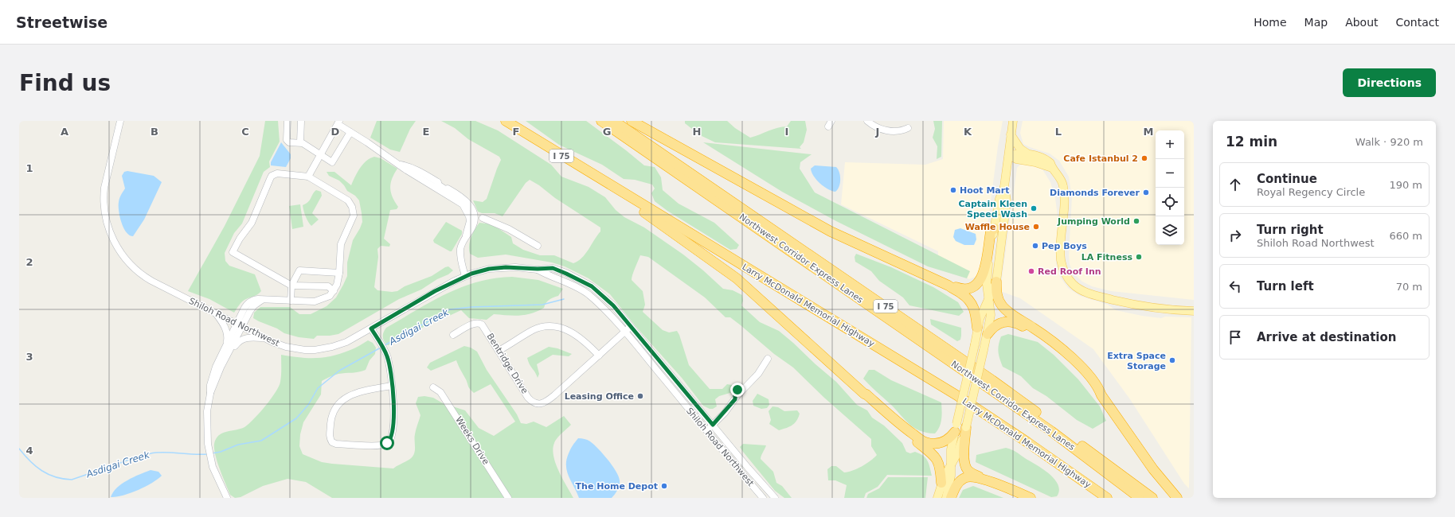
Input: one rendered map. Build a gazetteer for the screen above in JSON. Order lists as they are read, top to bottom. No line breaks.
{"streets":{"highway":["I 75","Northwest Corridor Express Lanes","Larry McDonald Memorial Highway"],"street":["Shiloh Road Northwest","Bentridge Drive","Weeks Drive"]},"crossings":[["Shiloh Road Northwest","Bentridge Drive"]],"water":["Asdigai Creek"],"places":["Cafe Istanbul 2","Hoot Mart","Diamonds Forever","Captain Kleen Speed Wash","Jumping World","Waffle House","Pep Boys","LA Fitness","Red Roof Inn","Extra Space Storage","Leasing Office","The Home Depot"],"page":{"header":"Streetwise","nav":["Home","Map","About","Contact"],"buttons":"Directions","title":"Find us","heading":["12 min","Walk · 920 m"],"map_buttons":["+","−"],"list":[["Continue","Royal Regency Circle","190 m"],["Turn right","Shiloh Road Northwest","660 m"],["Turn left","70 m"],"Arrive at destination"]},"grid":{"columns":["A","B","C","D","E","F","G","H","I","J","K","L","M"],"rows":["1","2","3","4"]}}
